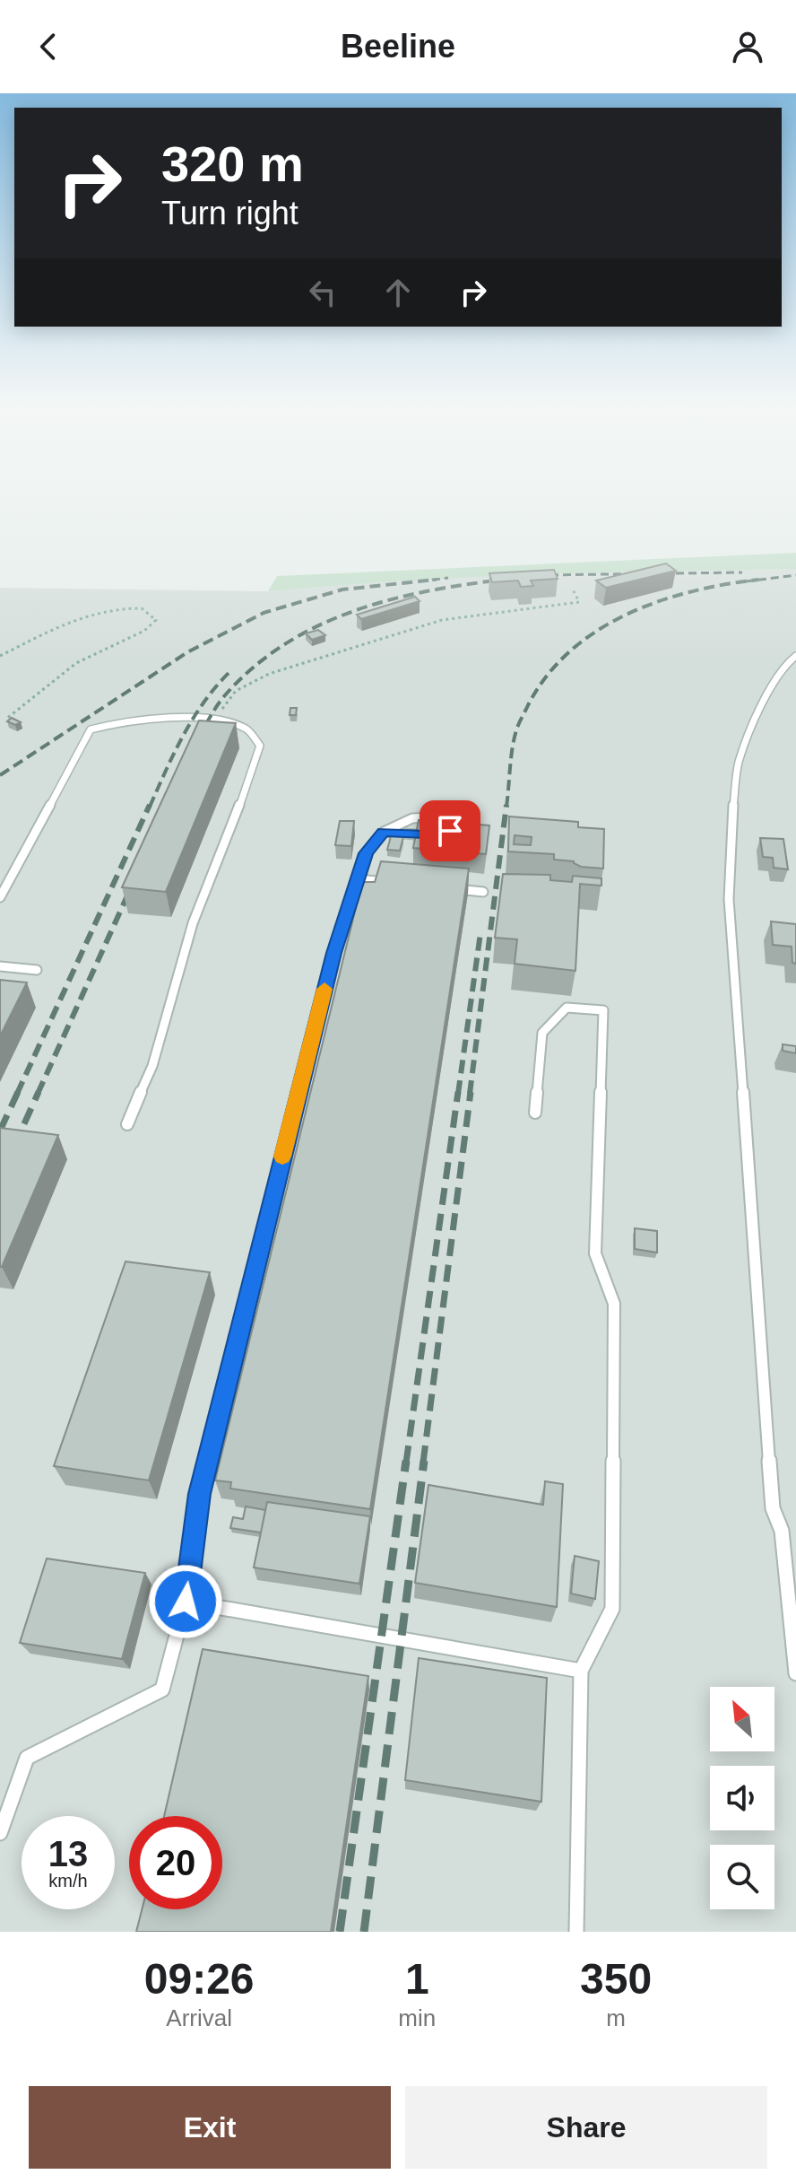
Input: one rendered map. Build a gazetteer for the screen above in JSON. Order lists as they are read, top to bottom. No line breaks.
{"north":"top left","page":{"header":"Beeline","turn":["320 m","Turn right"],"speed":"13 km/h","limit":"20","eta":["09:26","Arrival","1","min","350","m"],"buttons":["Exit","Share"]}}
